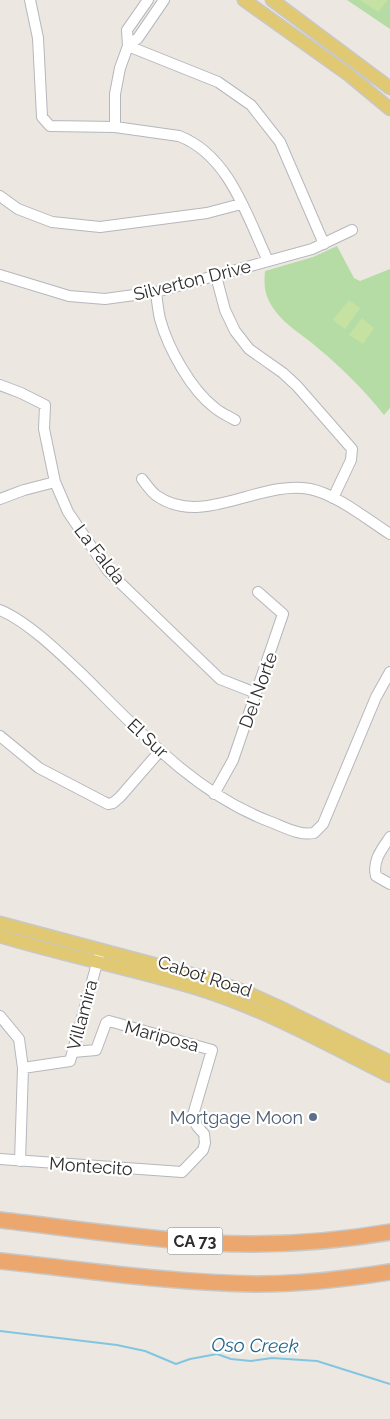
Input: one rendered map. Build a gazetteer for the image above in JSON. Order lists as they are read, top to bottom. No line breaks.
{"streets":{"highway":["CA 73"],"main road":["Cabot Road"],"street":["Silverton Drive","La Falda","Del Norte","El Sur","Villamira","Mariposa","Montecito"]},"crossings":[["La Falda","Del Norte"],["Del Norte","El Sur"],["Cabot Road","Villamira"],["Villamira","Mariposa"],["Mariposa","Montecito"]],"water":["Oso Creek"],"places":["Mortgage Moon"]}
